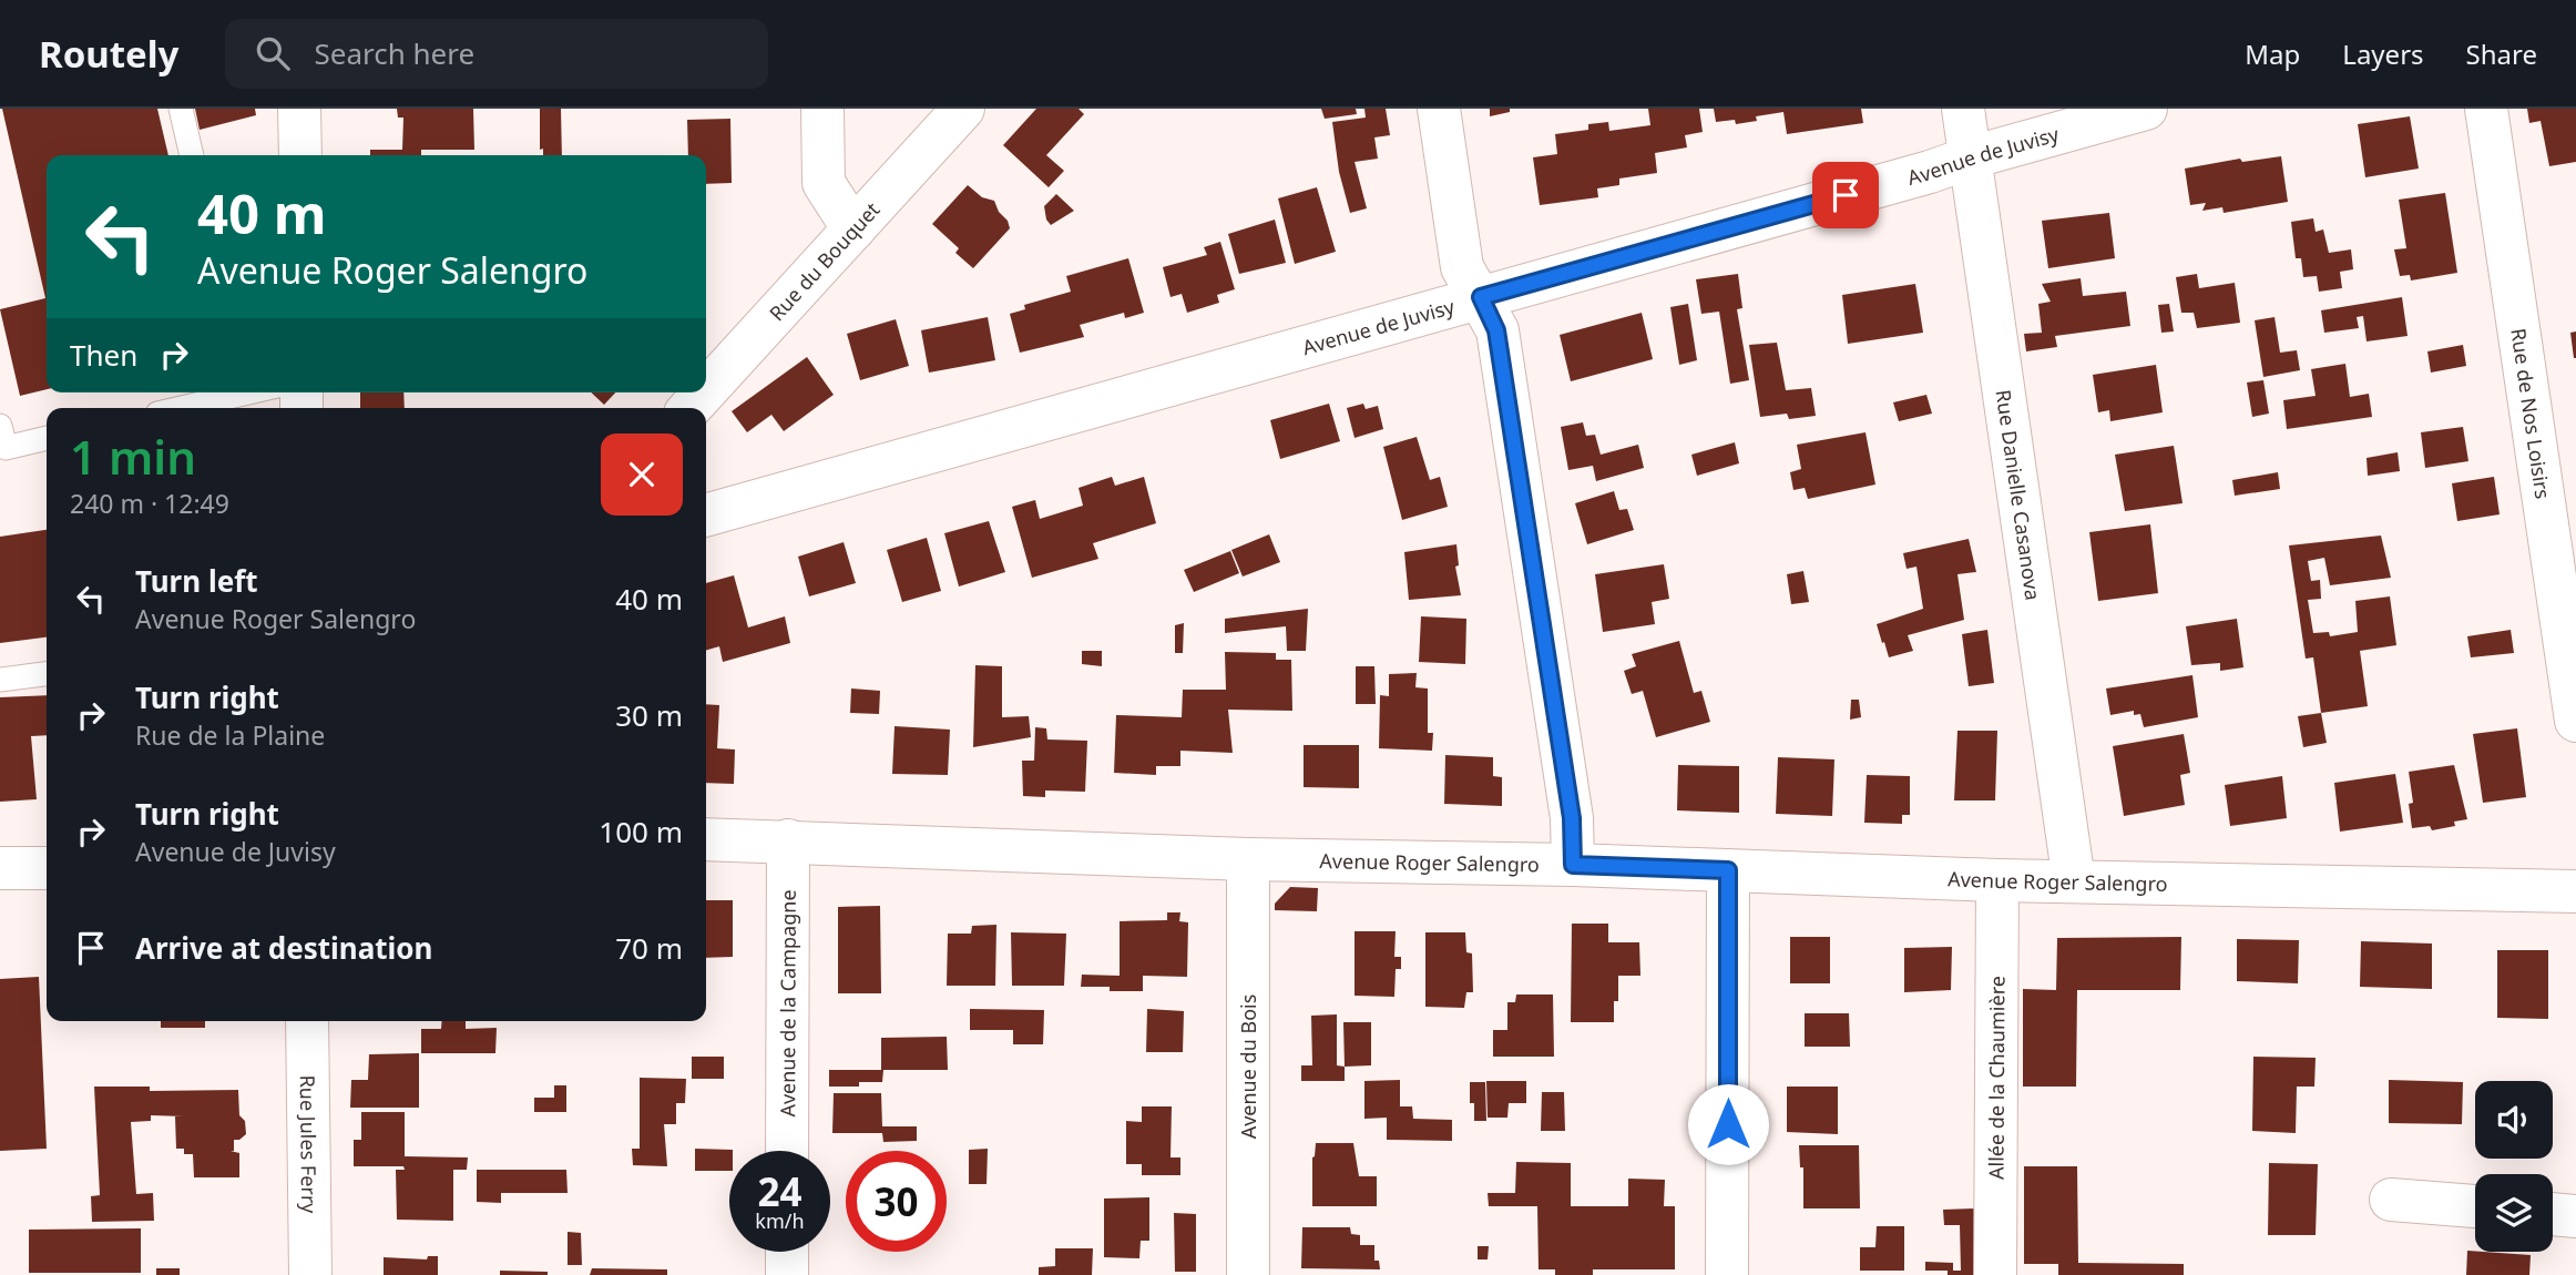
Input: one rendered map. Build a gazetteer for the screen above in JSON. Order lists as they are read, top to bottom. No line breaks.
{"streets":{"street":["Avenue de Juvisy","Rue du Bouquet","Rue de Nos Loisirs","Rue Danielle Casanova","Avenue Roger Salengro","Avenue de la Campagne","Avenue du Bois","Allée de la Chaumière","Rue Jules Ferry"]},"crossings":[["Avenue de Juvisy","Rue Danielle Casanova"],["Rue Danielle Casanova","Avenue Roger Salengro"],["Avenue Roger Salengro","Avenue de la Campagne"],["Avenue Roger Salengro","Avenue du Bois"],["Avenue Roger Salengro","Allée de la Chaumière"]],"page":{"header":"Routely","search":"Search here","nav":["Map","Layers","Share"],"turn":["40 m","Avenue Roger Salengro"],"then":"Then","heading":["1 min","240 m · 12:49"],"list":[{"name":"Turn left","note":"Avenue Roger Salengro","value":"40 m"},{"name":"Turn right","note":"Rue de la Plaine","value":"30 m"},{"name":"Turn right","note":"Avenue de Juvisy","value":"100 m"},{"name":"Arrive at destination","value":"70 m"}],"speed":"24 km/h","limit":"30"}}
